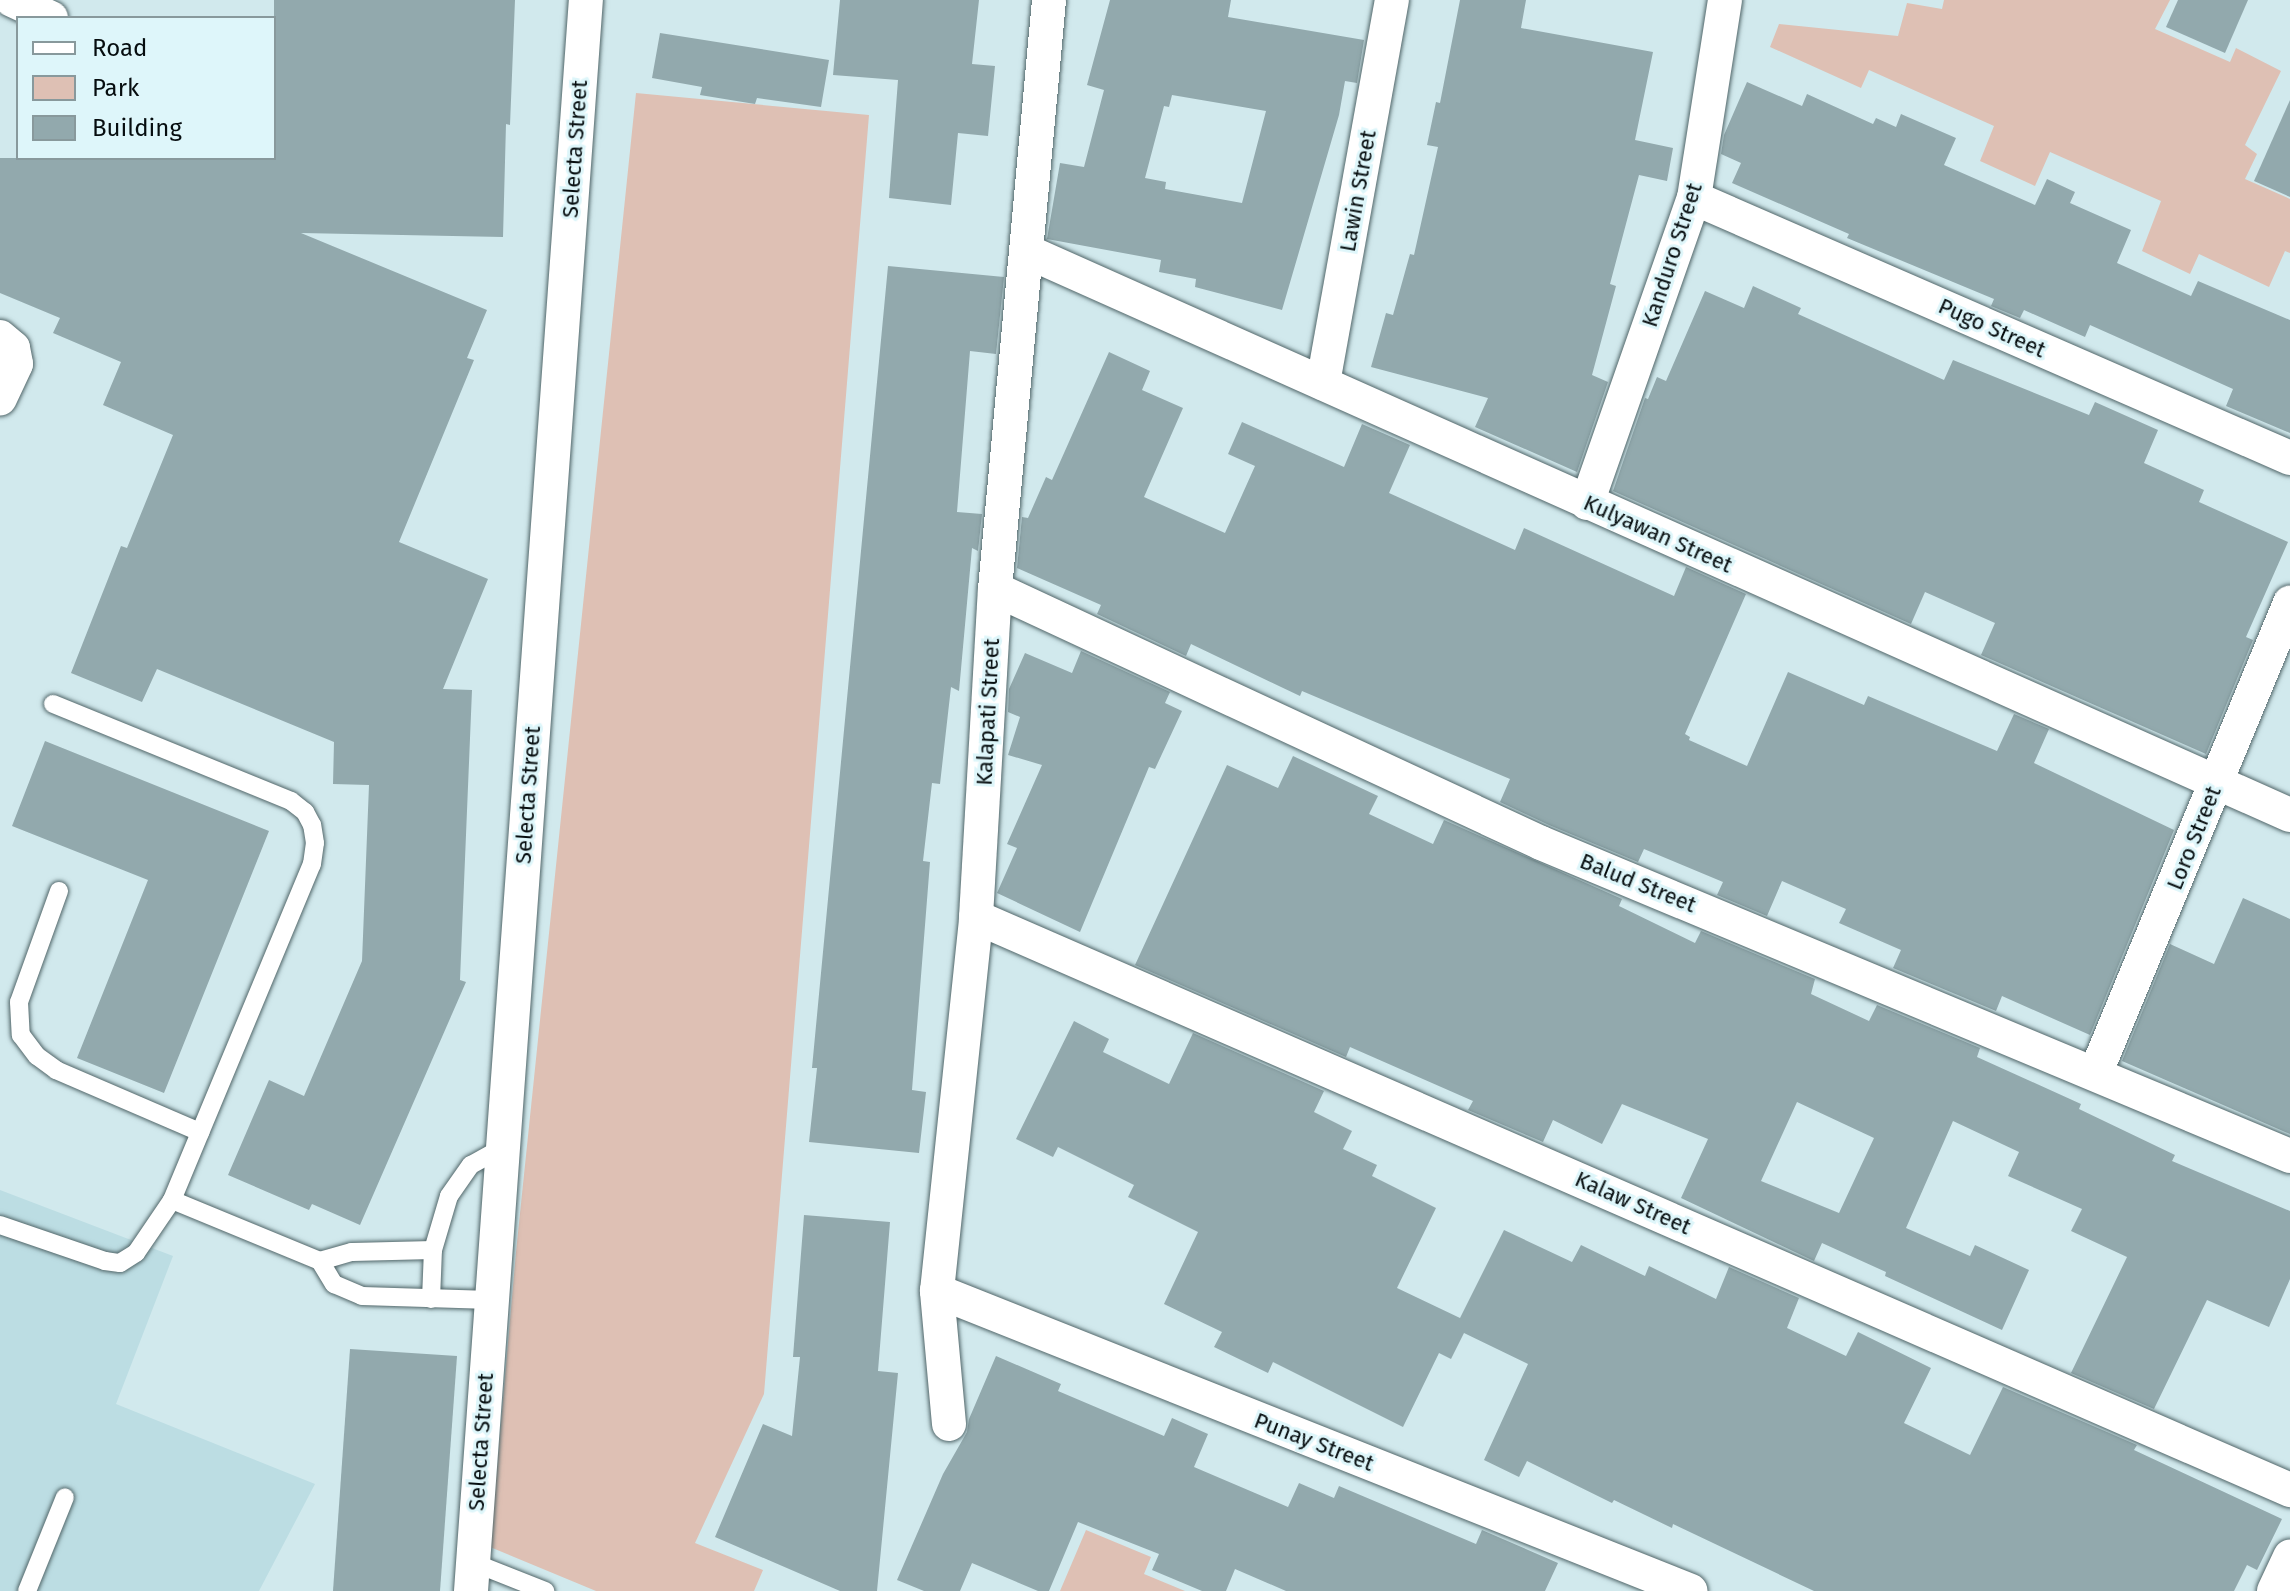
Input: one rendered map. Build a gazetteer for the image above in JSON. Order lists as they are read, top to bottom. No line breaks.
{"streets":{"street":["Selecta Street","Lawin Street","Kanduro Street","Pugo Street","Kulyawan Street","Kalapati Street","Loro Street","Balud Street","Kalaw Street","Punay Street"]},"crossings":[["Lawin Street","Kulyawan Street"],["Kanduro Street","Pugo Street"],["Kanduro Street","Kulyawan Street"],["Kulyawan Street","Kalapati Street"],["Kulyawan Street","Loro Street"],["Kalapati Street","Balud Street"],["Kalapati Street","Kalaw Street"],["Kalapati Street","Punay Street"],["Loro Street","Balud Street"]],"legend":["Road","Park","Building"]}
